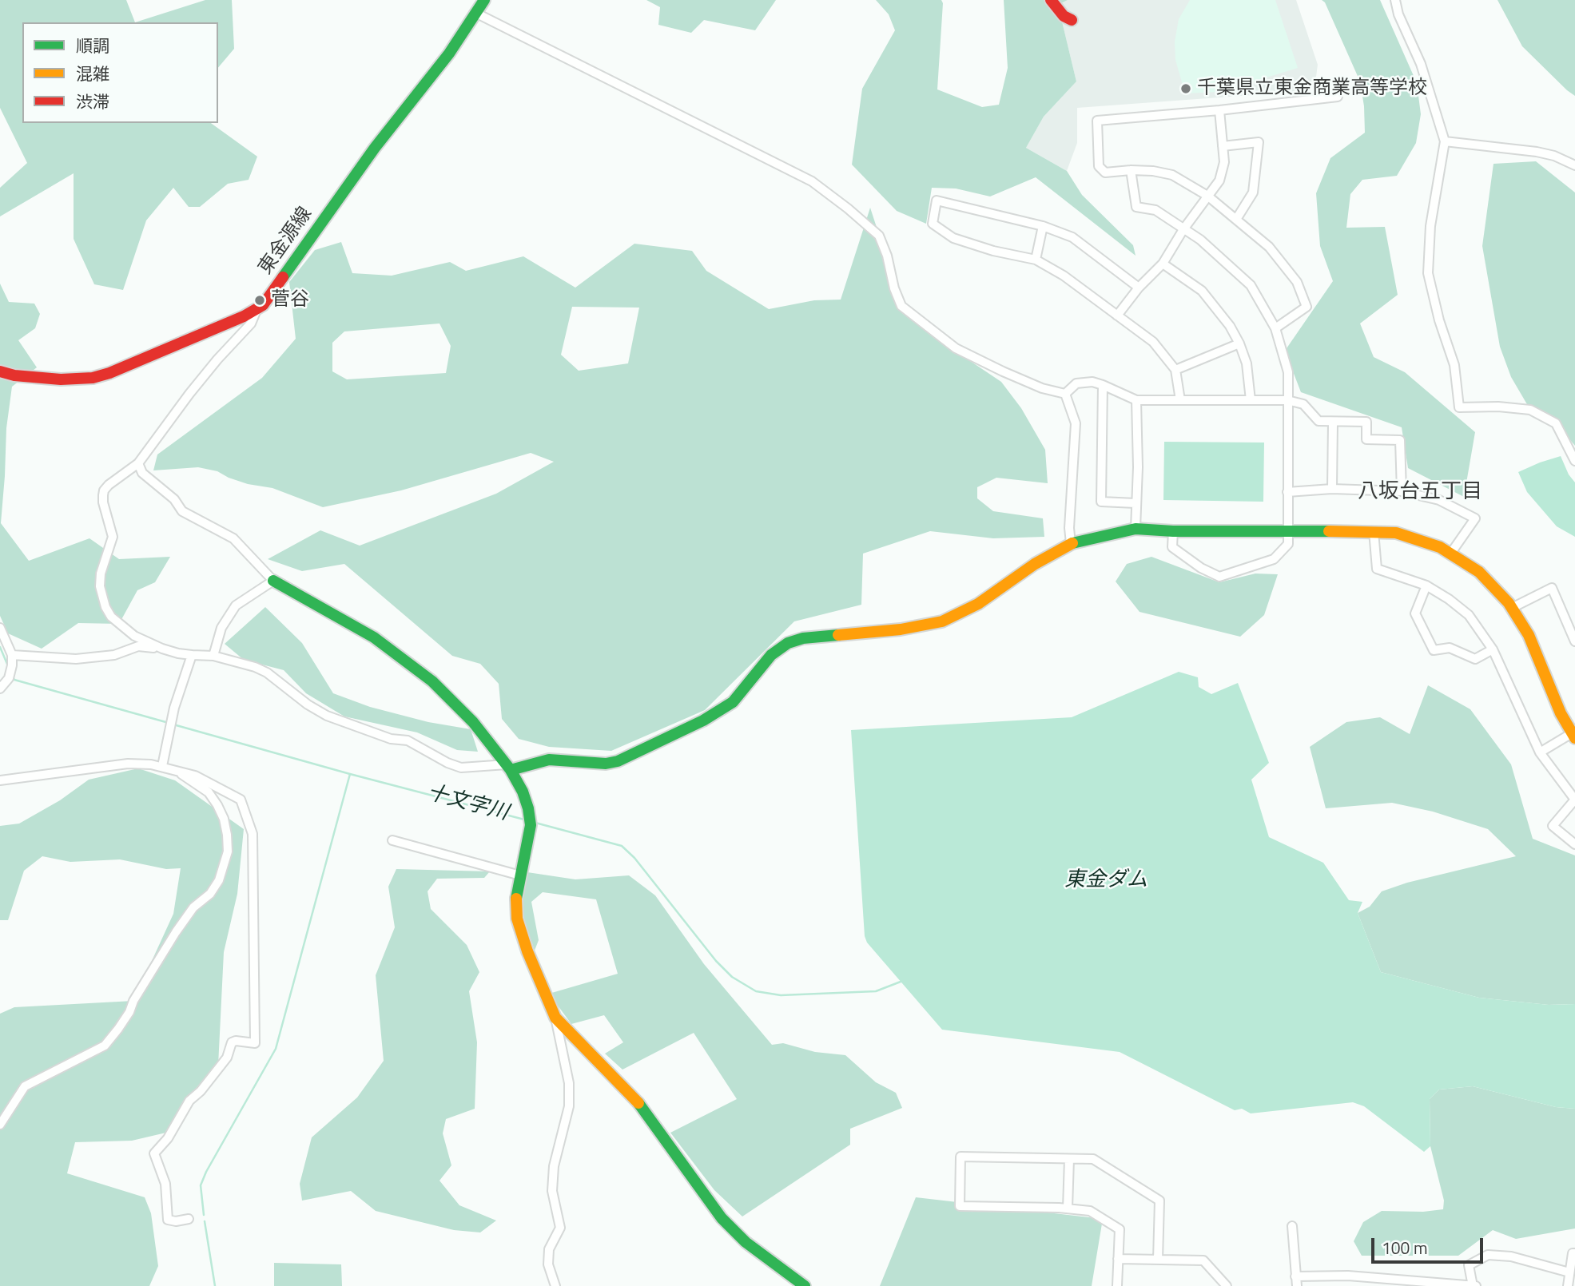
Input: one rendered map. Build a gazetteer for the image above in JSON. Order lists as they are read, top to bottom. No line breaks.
{"streets":{"street":["東金源線"]},"districts":["八坂台五丁目"],"water":["十文字川","東金ダム"],"places":["千葉県立東金商業高等学校","菅谷"],"legend":["順調","混雑","渋滞"],"scale_bar":"100 m"}
